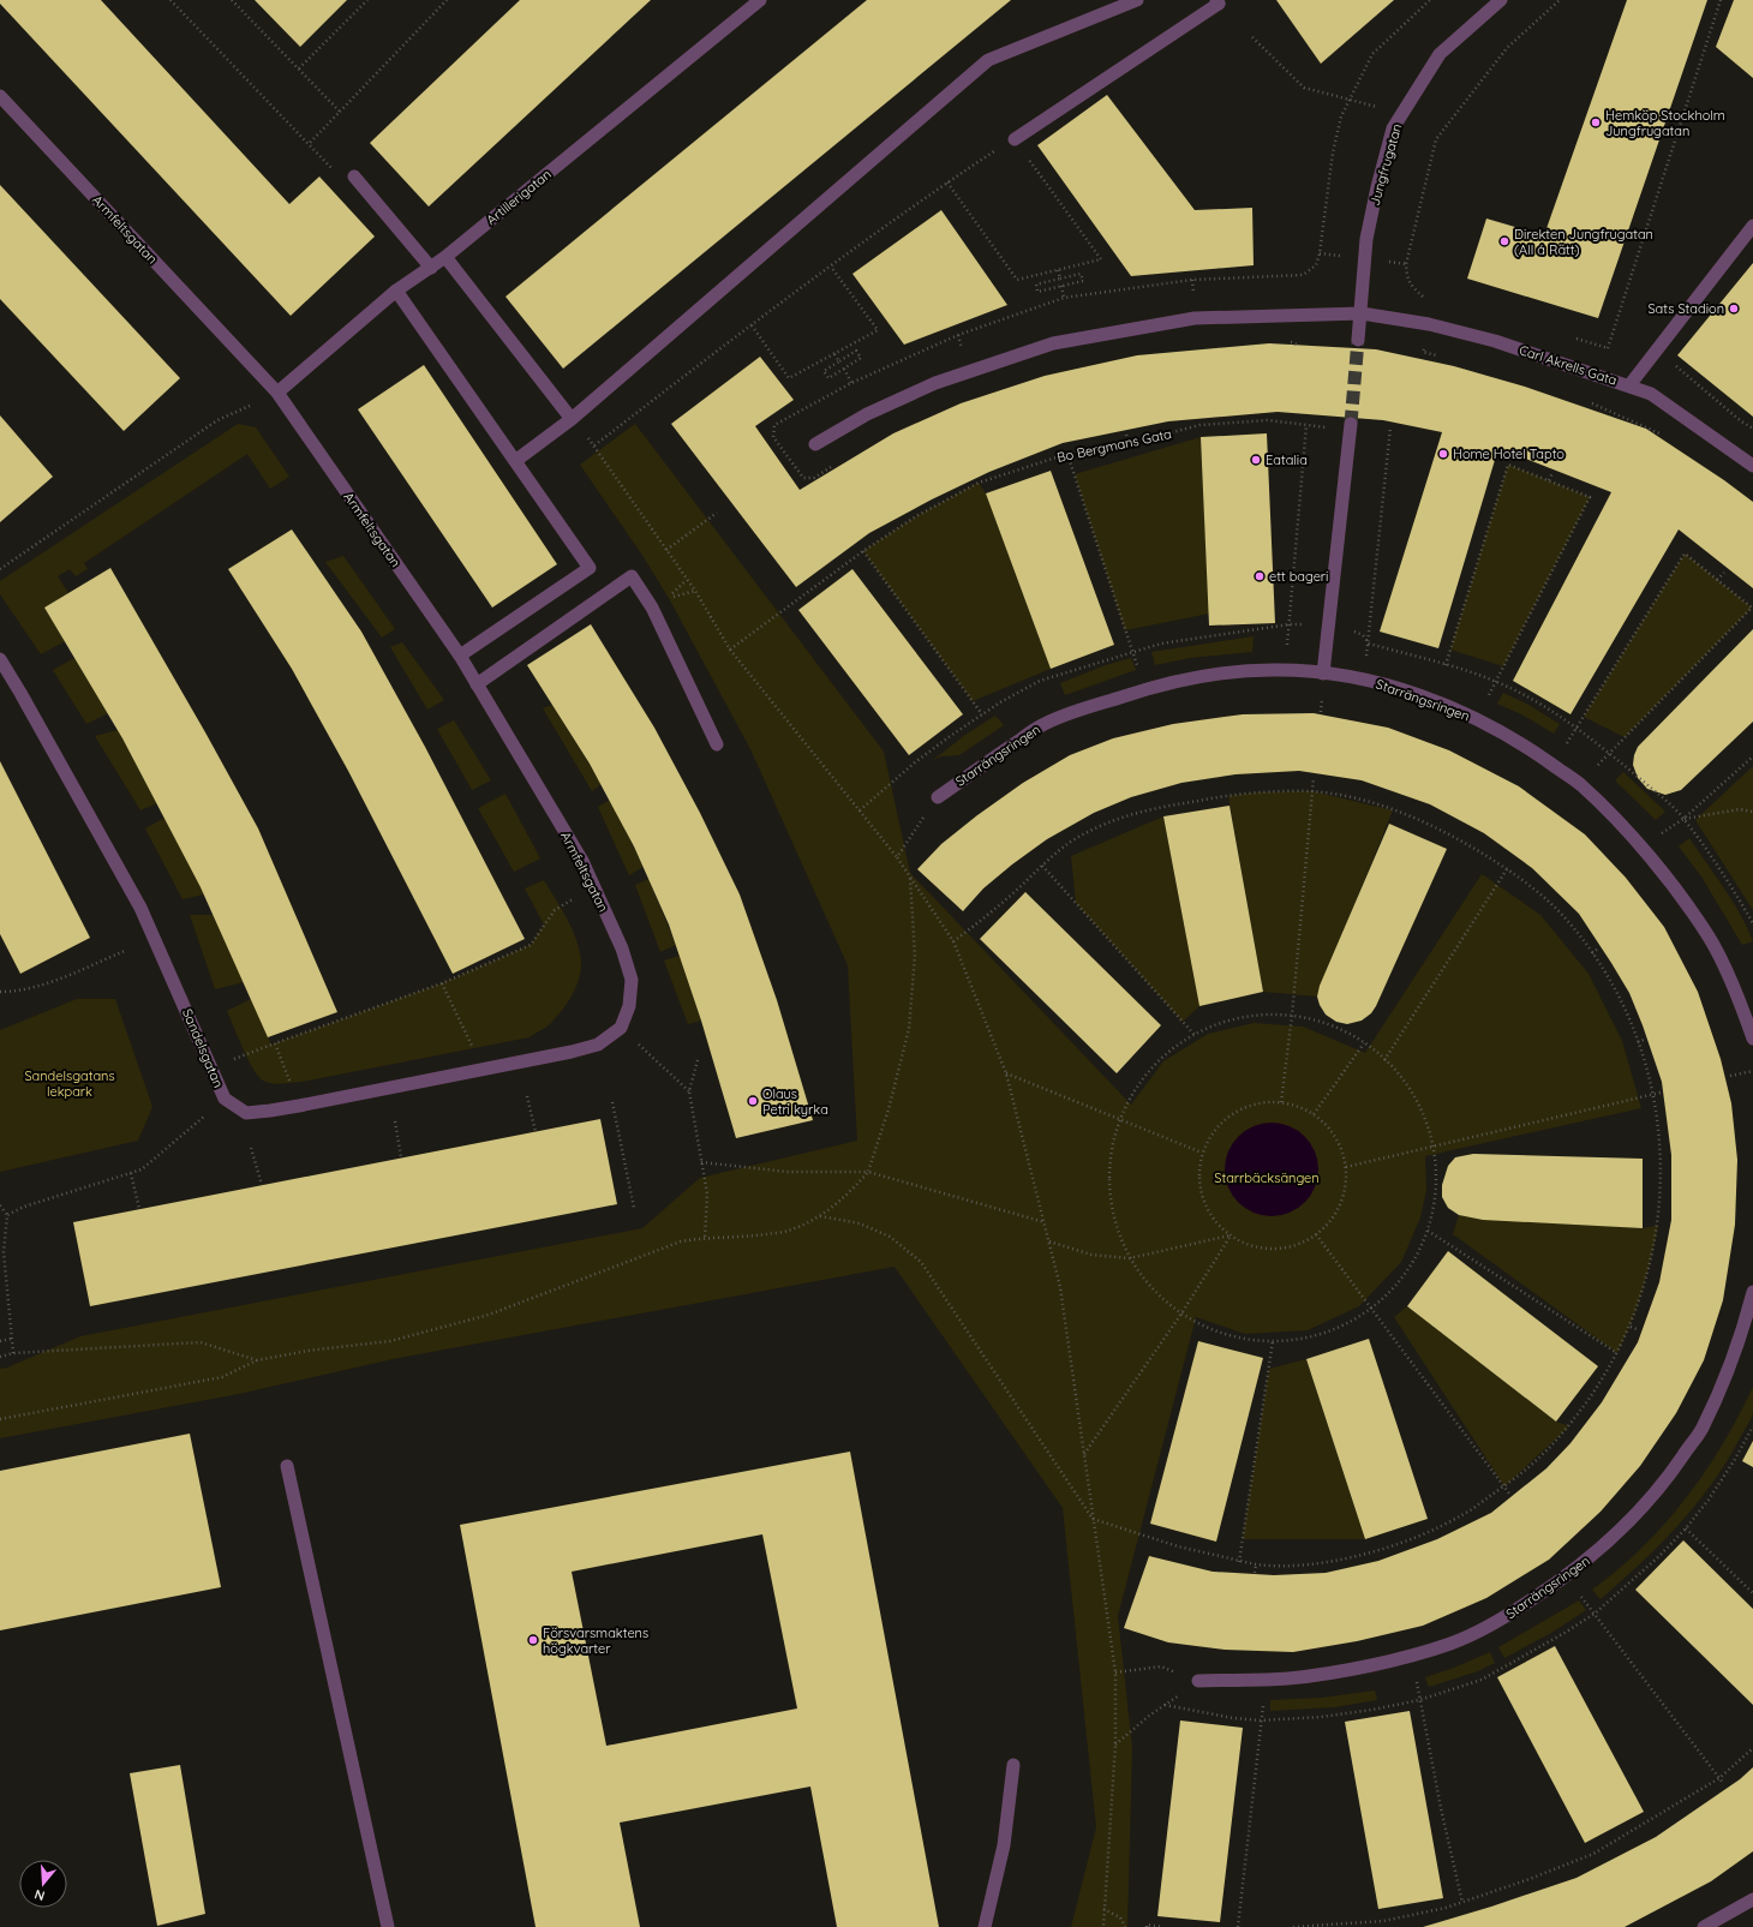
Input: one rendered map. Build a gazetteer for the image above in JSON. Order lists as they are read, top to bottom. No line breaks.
{"streets":{"street":["Jungfrugatan","Artillerigatan","Armfeltsgatan","Carl Akrells Gata","Starrängsringen","Sandelsgatan"],"path":["Bo Bergmans Gata"]},"crossings":[["Jungfrugatan","Carl Akrells Gata"],["Artillerigatan","Armfeltsgatan"],["Armfeltsgatan","Sandelsgatan"]],"parks":["Sandelsgatans lekpark","Starrbäcksängen"],"places":["Hemköp Stockholm Jungfrugatan","Direkten Jungfrugatan (All á Rätt)","Sats Stadion","Home Hotel Tapto","Eatalia","ett bageri","Olaus Petri kyrka","Försvarsmaktens högkvarter"],"north":"bottom"}
